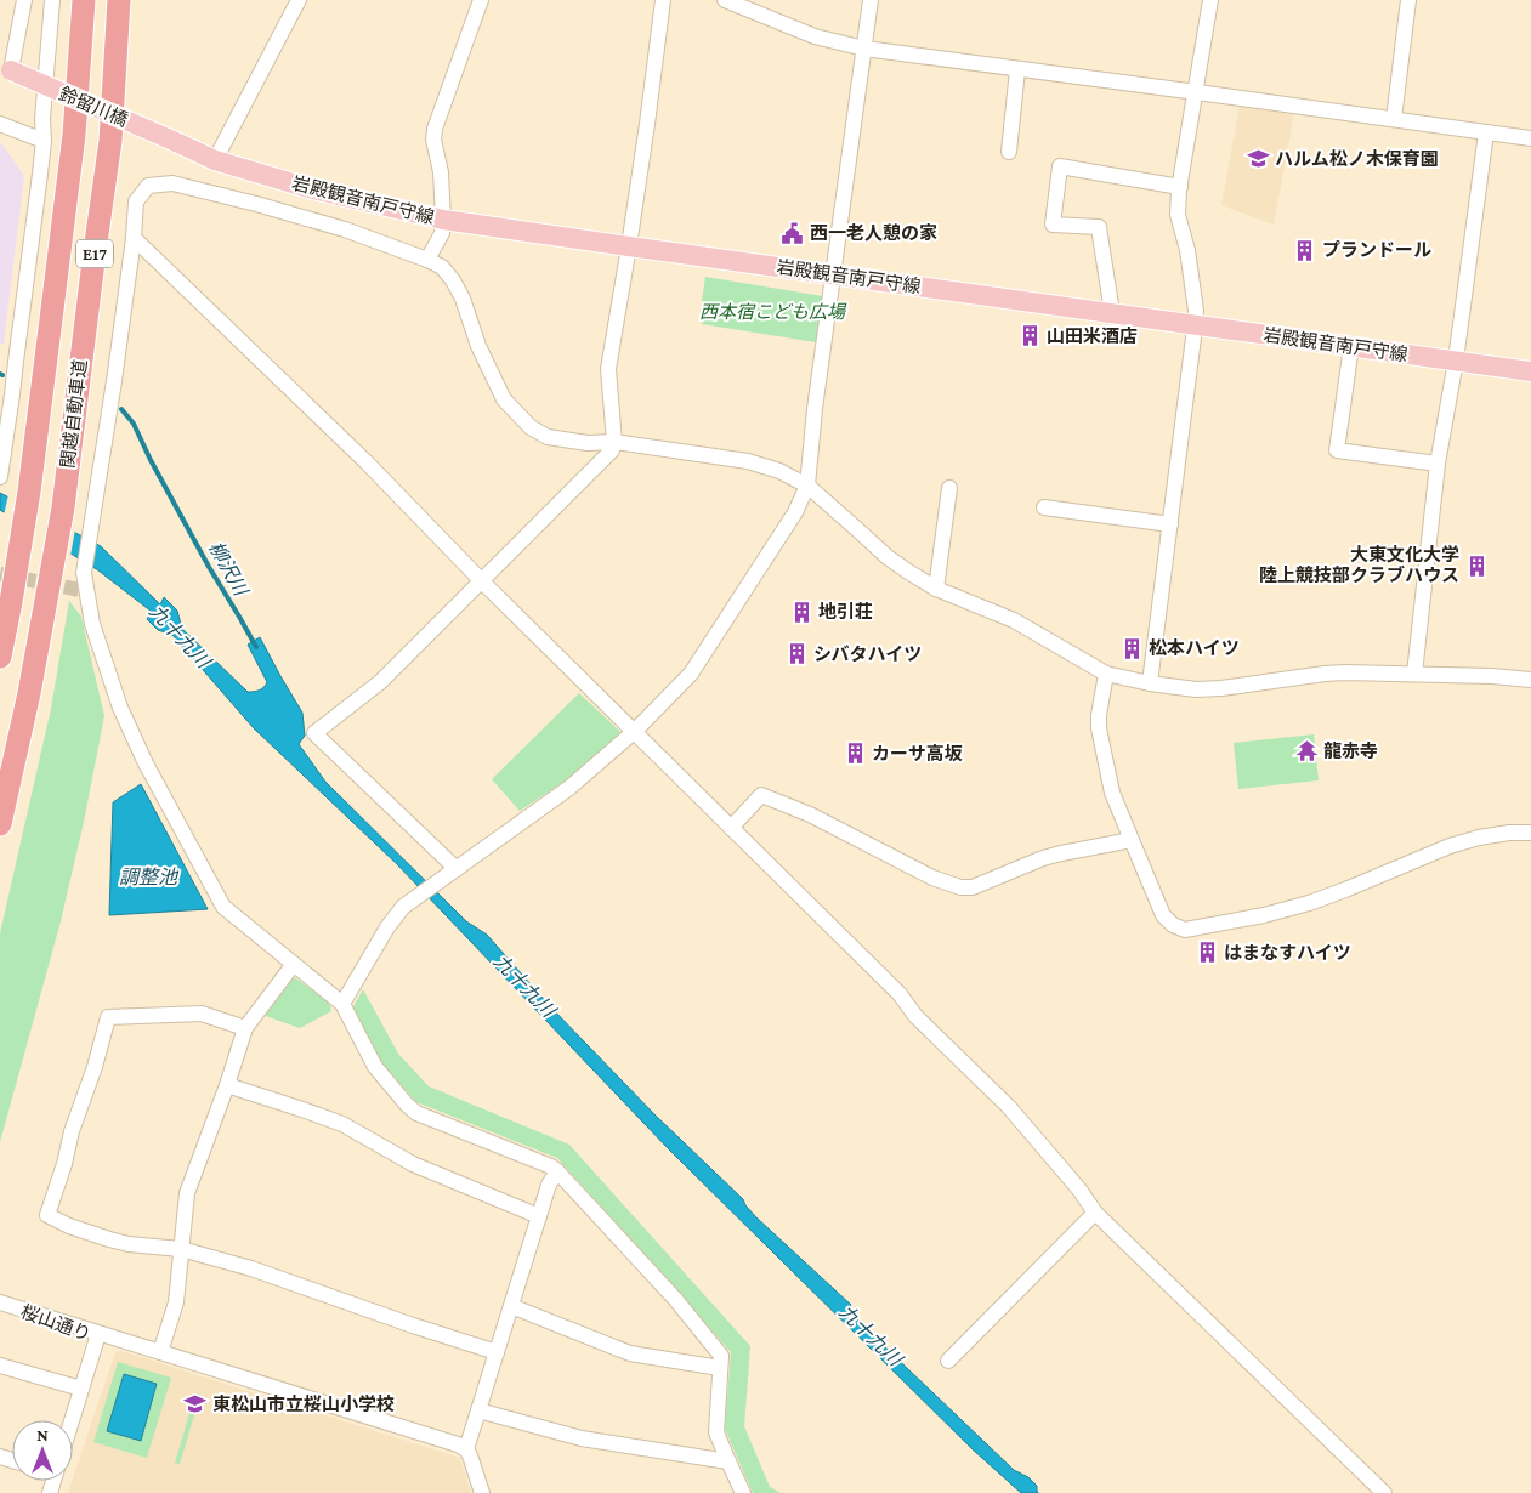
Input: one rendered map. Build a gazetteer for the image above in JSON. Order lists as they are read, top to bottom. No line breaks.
{"streets":{"highway":["E17","関越自動車道"],"main road":["鈴留川橋","岩殿観音南戸守線"],"street":["桜山通り"]},"crossings":[["鈴留川橋","岩殿観音南戸守線"]],"water":["柳沢川","九十九川","調整池"],"parks":["西本宿こども広場"],"places":{"school or university":["ハルム松ノ木保育園","東松山市立桜山小学校"],"public building":["西一老人憩の家"],"building":["プランドール","山田米酒店","大東文化大学 陸上競技部クラブハウス","地引荘","松本ハイツ","シバタハイツ","カーサ高坂","はまなすハイツ"],"temple":["龍赤寺"]},"north":"top"}
